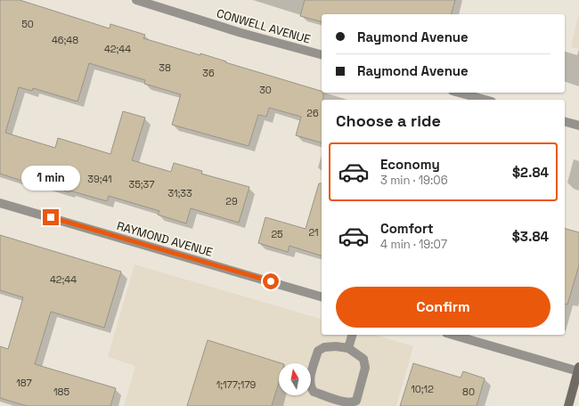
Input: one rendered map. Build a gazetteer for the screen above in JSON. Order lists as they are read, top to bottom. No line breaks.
{"streets":{"street":["CONWELL AVENUE","RAYMOND AVENUE"]},"house_numbers":["50","46;48","42;44","38","36","30","26","39;41","35;37","31;33","29","21","25","42;44","187","1;177;179","10;12","185","80"],"north":"top","page":{"banner":["Raymond Avenue","Raymond Avenue"],"heading":"Choose a ride","list":[{"name":"Economy","note":"3 min · 19:06","value":"$2.84"},{"name":"Comfort","note":"4 min · 19:07","value":"$3.84"}],"bubble":"1 min","buttons":"Confirm"}}
